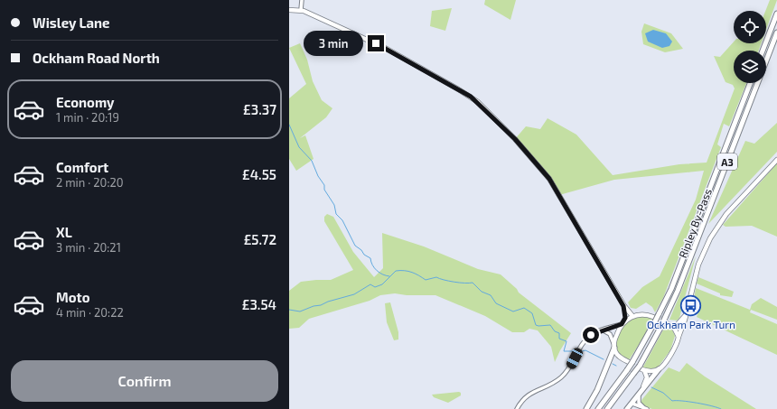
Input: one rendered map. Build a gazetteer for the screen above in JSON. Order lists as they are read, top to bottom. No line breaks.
{"streets":{"highway":["A3","Ripley By-Pass"]},"places":{"bus stop":["Ockham Park Turn"]},"page":{"banner":["Wisley Lane","Ockham Road North"],"bubble":"3 min","list":[{"name":"Economy","note":"1 min · 20:19","value":"£3.37"},{"name":"Comfort","note":"2 min · 20:20","value":"£4.55"},{"name":"XL","note":"3 min · 20:21","value":"£5.72"},{"name":"Moto","note":"4 min · 20:22","value":"£3.54"}],"buttons":"Confirm"}}
